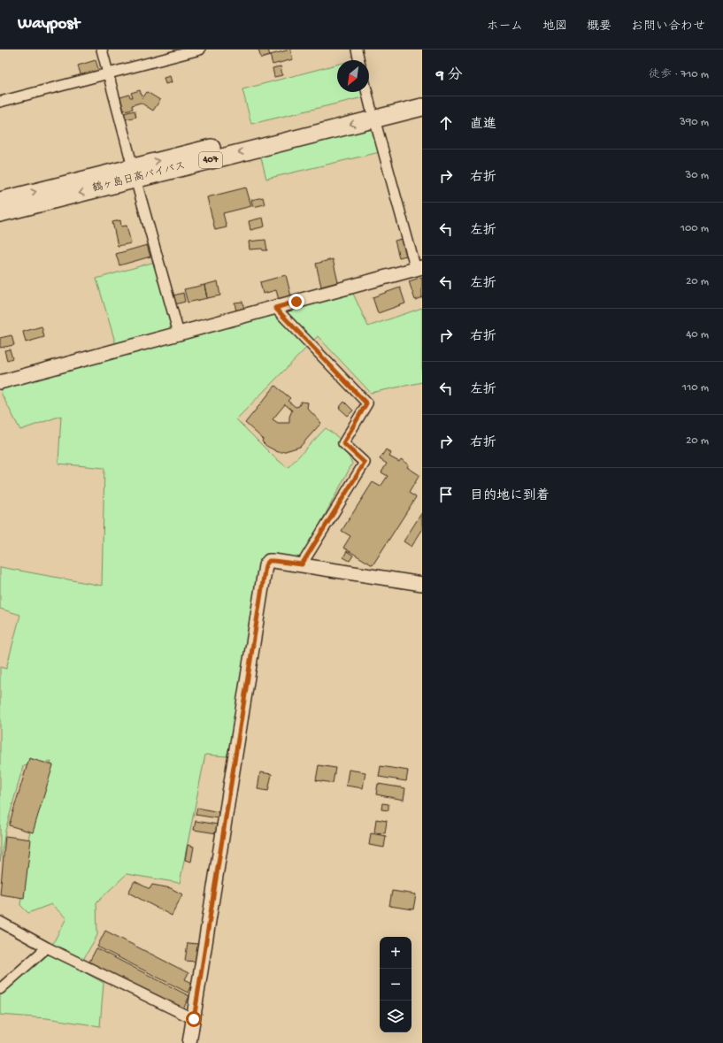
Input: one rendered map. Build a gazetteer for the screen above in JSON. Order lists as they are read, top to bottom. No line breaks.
{"streets":{"highway":["407","鶴ヶ島日高バイパス"]},"north":"bottom left","page":{"header":"Waypost","nav":["ホーム","地図","概要","お問い合わせ"],"heading":["9 分","徒歩 · 710 m"],"list":[["直進","390 m"],["右折","30 m"],["左折","100 m"],["左折","20 m"],["右折","40 m"],["左折","110 m"],["右折","20 m"],"目的地に到着"],"map_buttons":["+","−"]}}
